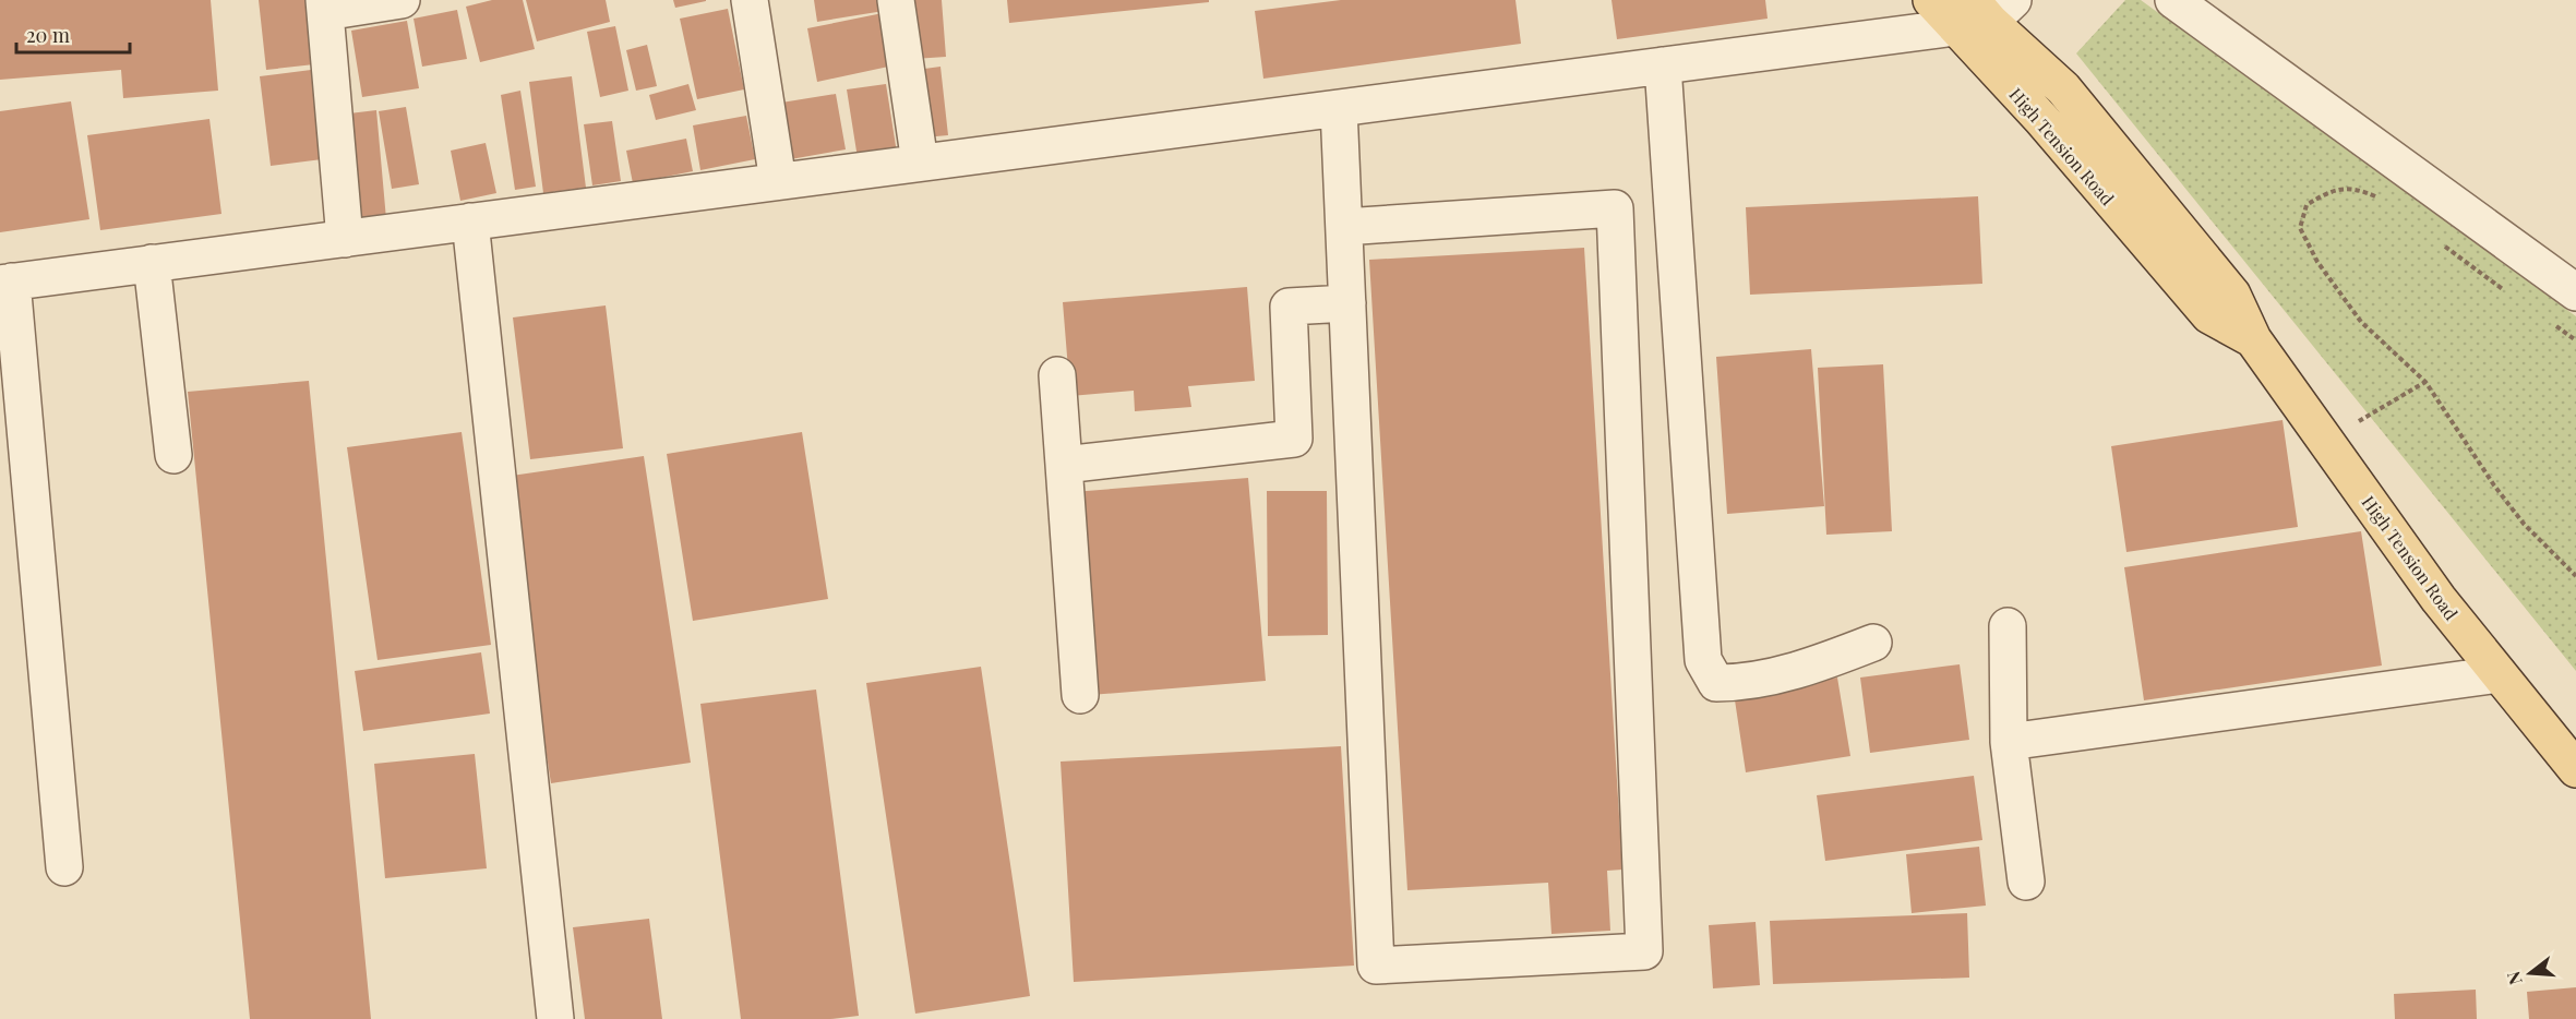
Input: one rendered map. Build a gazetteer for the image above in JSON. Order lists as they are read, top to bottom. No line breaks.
{"streets":{"main road":["High Tension Road"]},"scale_bar":"20 m","north":"left"}
